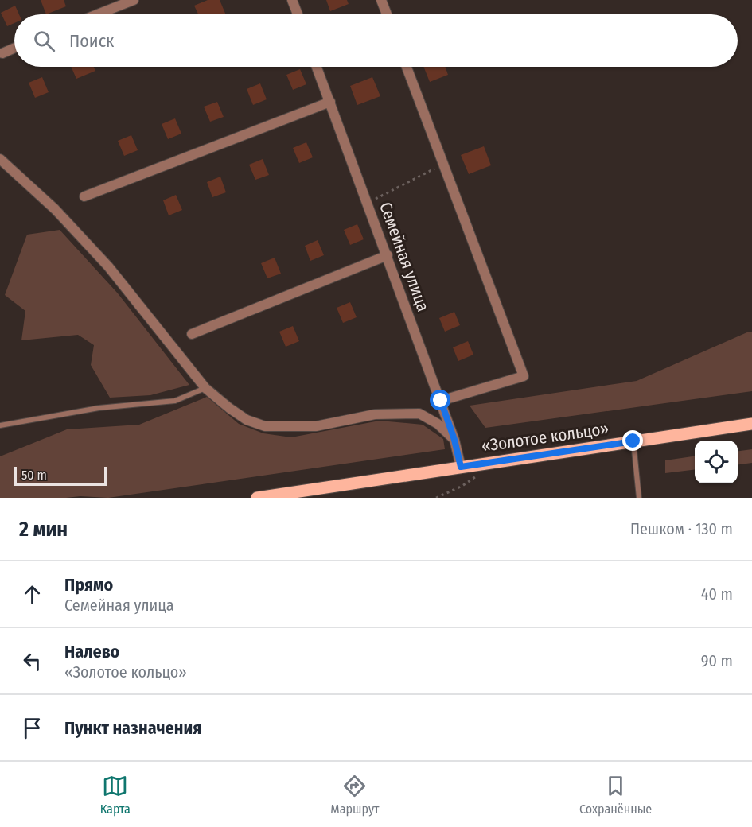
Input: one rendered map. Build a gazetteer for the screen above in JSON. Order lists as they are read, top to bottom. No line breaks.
{"streets":{"main road":["«Золотое кольцо»"],"street":["Семейная улица"]},"crossings":[["Семейная улица","«Золотое кольцо»"]],"scale_bar":"50 m","page":{"search":"Поиск","scale":"50 m","heading":["2 мин","Пешком · 130 m"],"list":[["Прямо","Семейная улица","40 m"],["Налево","«Золотое кольцо»","90 m"],"Пункт назначения"],"nav":["Карта","Маршрут","Сохранённые"]}}
